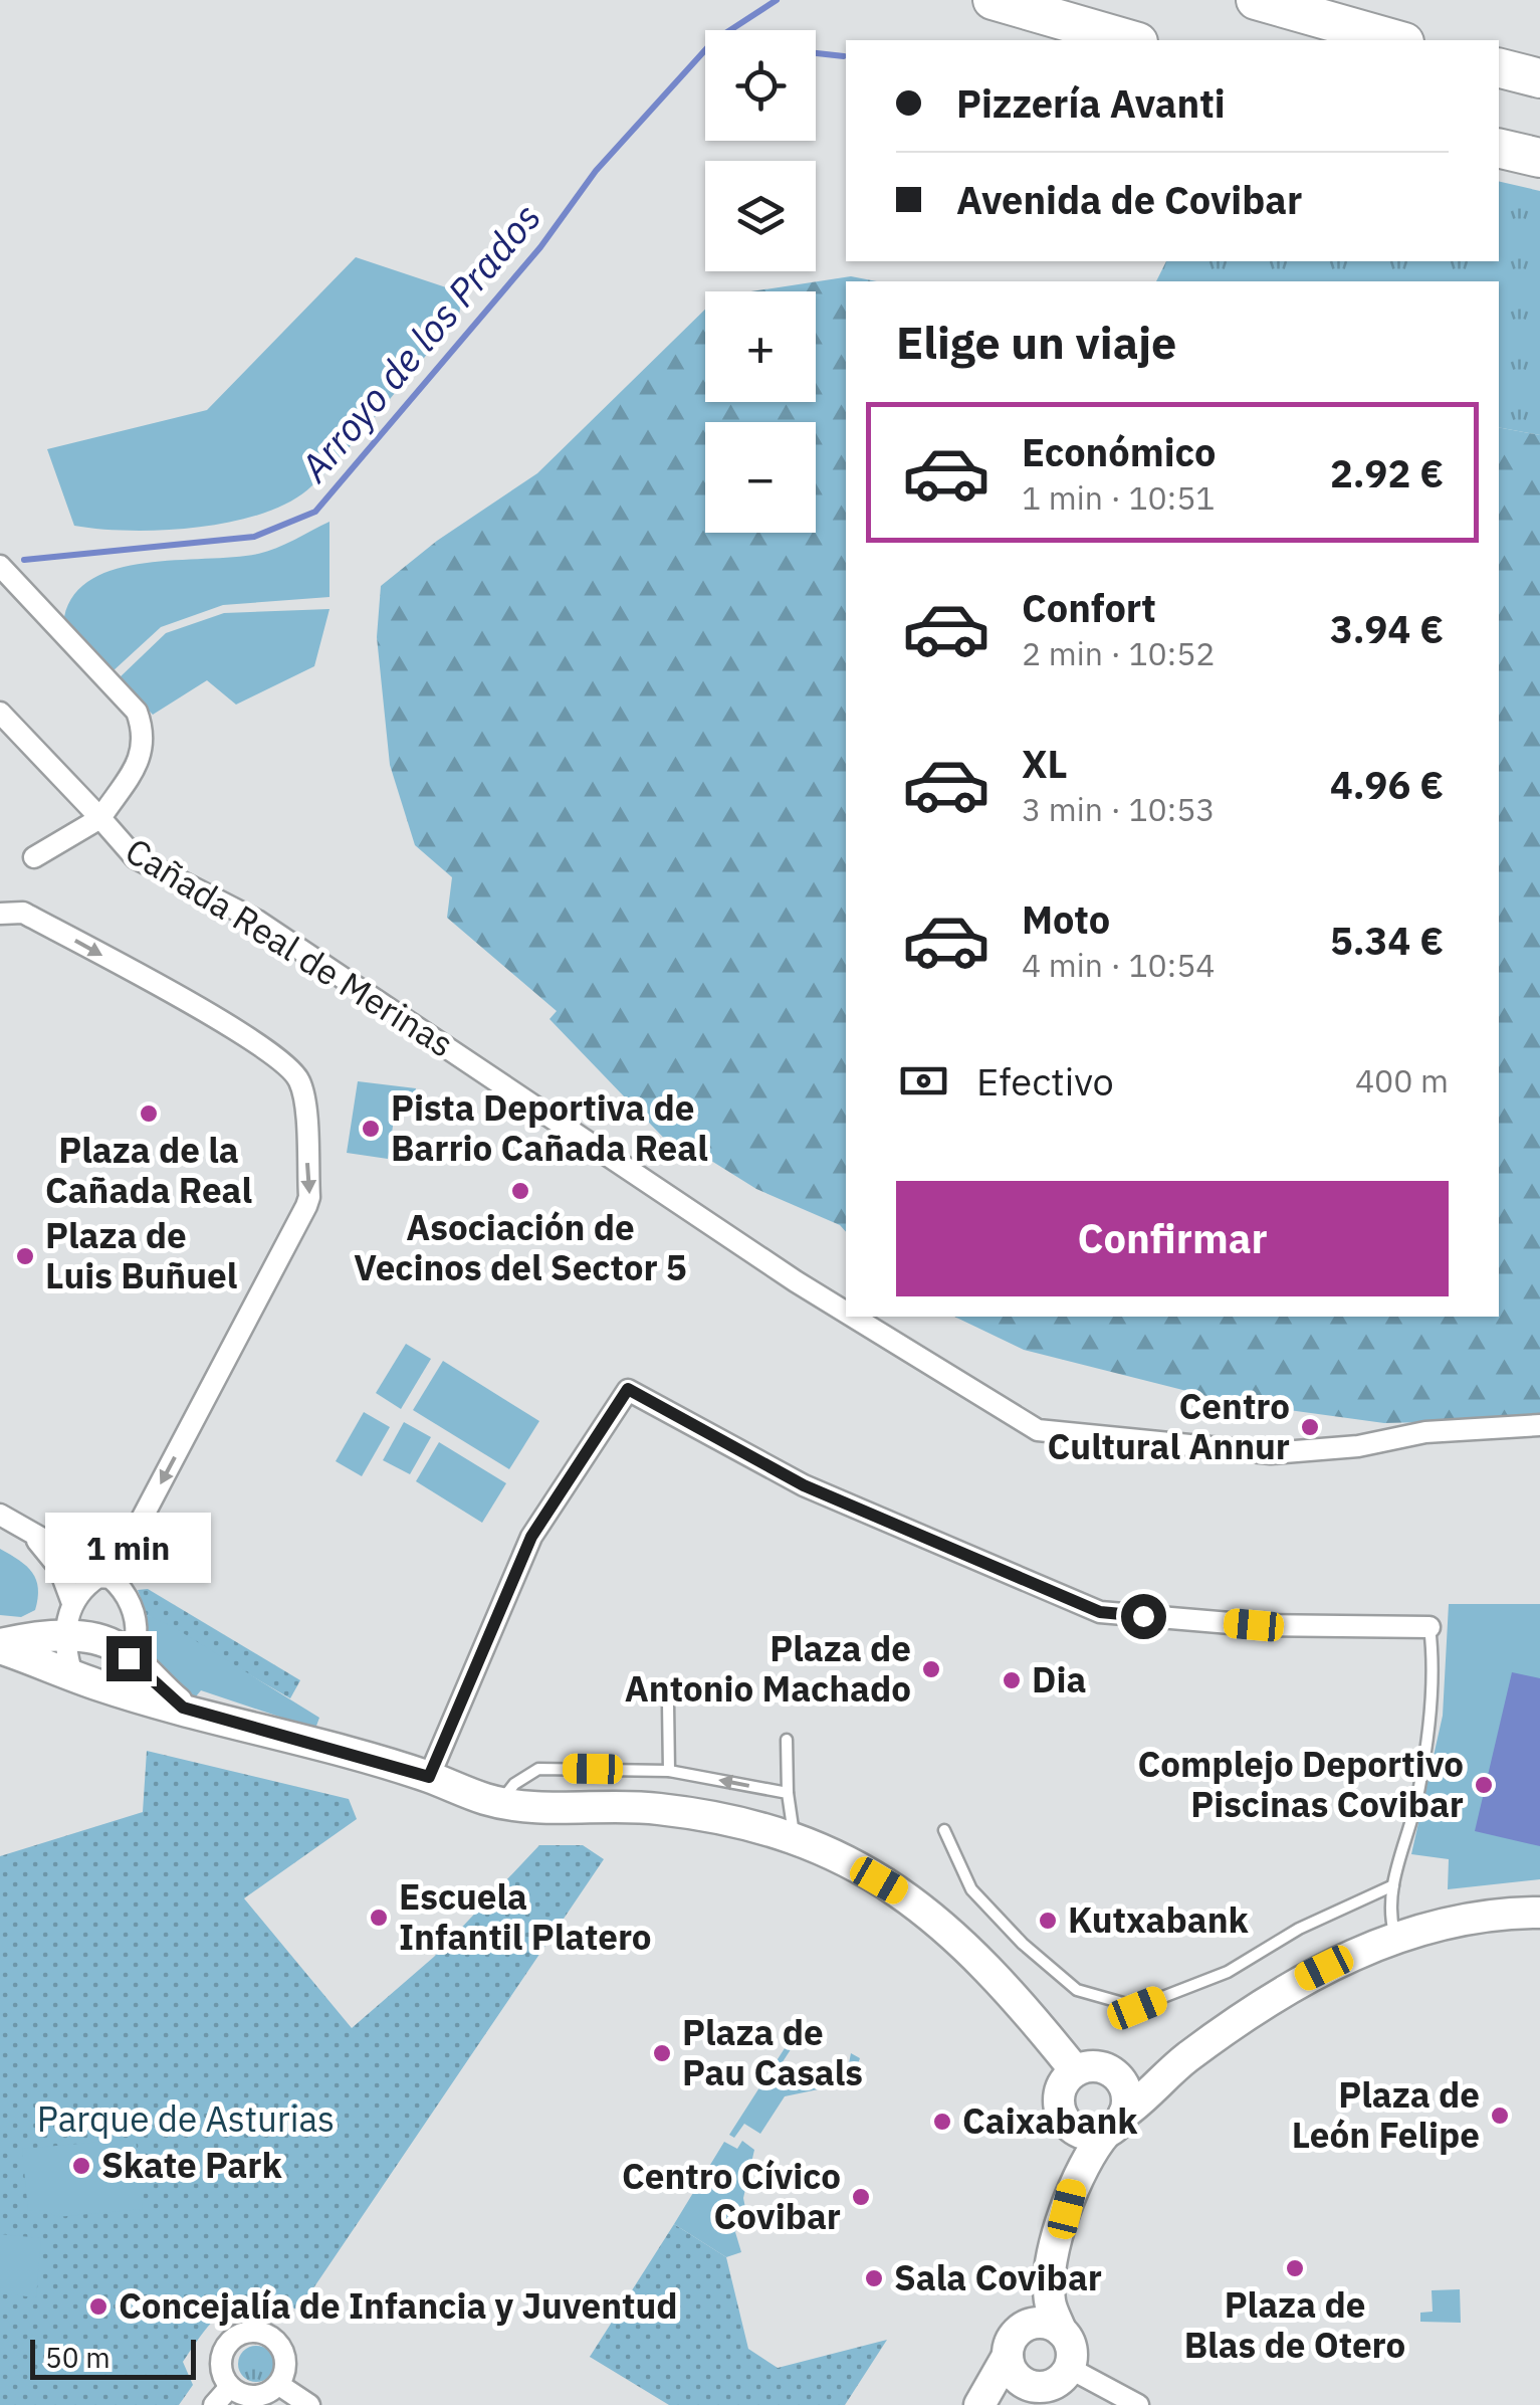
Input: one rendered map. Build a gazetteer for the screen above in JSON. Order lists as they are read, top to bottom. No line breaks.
{"streets":{"street":["Cañada Real de Merinas"]},"water":["Arroyo de los Prados"],"parks":["Parque de Asturias"],"places":["Plaza de la Cañada Real","Pista Deportiva de Barrio Cañada Real","Asociación de Vecinos del Sector 5","Plaza de Luis Buñuel","Centro Cultural Annur","Plaza de Antonio Machado","Dia","Complejo Deportivo Piscinas Covibar","Escuela Infantil Platero","Kutxabank","Plaza de Pau Casals","Plaza de León Felipe","Caixabank","Skate Park","Centro Cívico Covibar","Plaza de Blas de Otero","Sala Covibar","Concejalía de Infancia y Juventud"],"scale_bar":"50 m","page":{"map_buttons":["+","−"],"banner":["Pizzería Avanti","Avenida de Covibar"],"heading":"Elige un viaje","list":[{"name":"Económico","note":"1 min · 10:51","value":"2.92 €"},{"name":"Confort","note":"2 min · 10:52","value":"3.94 €"},{"name":"XL","note":"3 min · 10:53","value":"4.96 €"},{"name":"Moto","note":"4 min · 10:54","value":"5.34 €"}],"pay":["Efectivo","400 m"],"buttons":"Confirmar","bubble":"1 min","scale":"50 m"}}
